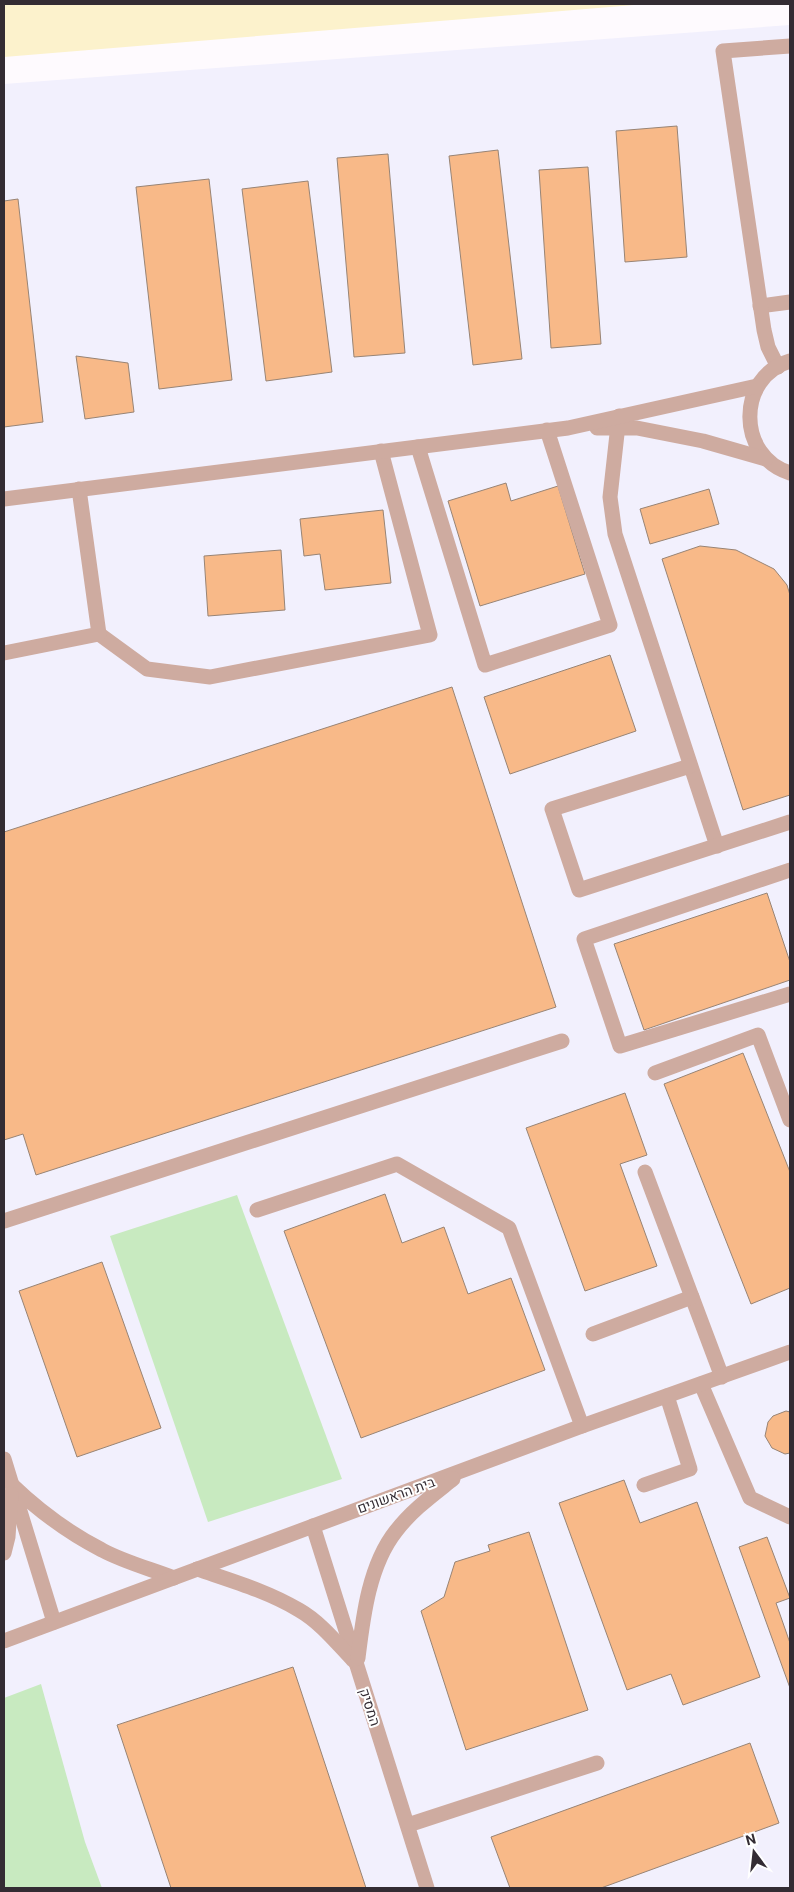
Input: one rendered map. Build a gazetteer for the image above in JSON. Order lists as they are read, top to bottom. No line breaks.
{"streets":{"street":["בית הראשונים","המסיק"]},"crossings":[["בית הראשונים","המסיק"]],"north":"top"}
